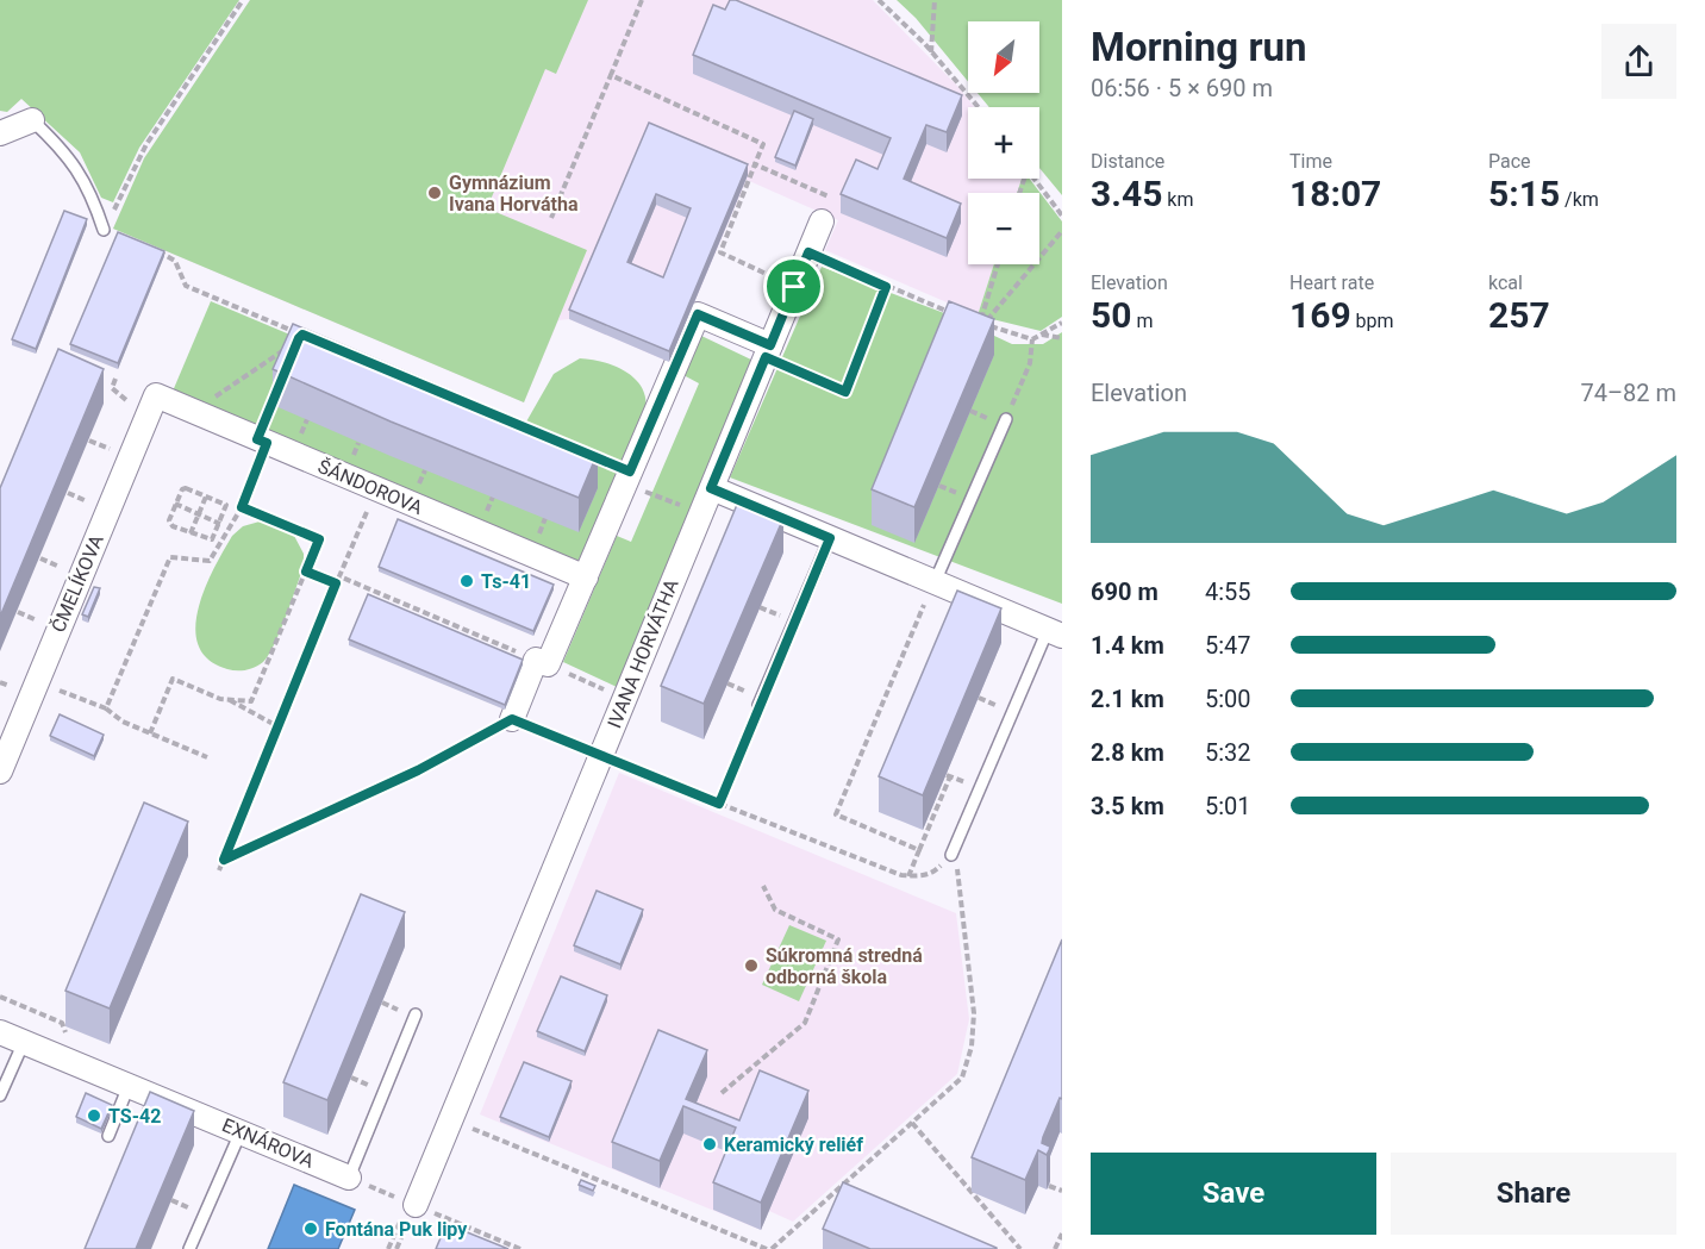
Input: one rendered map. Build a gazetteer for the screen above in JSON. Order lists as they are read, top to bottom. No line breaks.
{"streets":{"street":["ŠÁNDOROVA","ČMELÍKOVA","IVANA HORVÁTHA","EXNÁROVA"]},"crossings":[["ŠÁNDOROVA","ČMELÍKOVA"]],"places":["Gymnázium Ivana Horvátha","Ts-41","Súkromná stredná odborná škola","TS-42","Keramický reliéf","Fontána Puk lipy"],"north":"bottom left","page":{"heading":["Morning run","06:56 · 5 × 690 m"],"map_buttons":["+","−"],"stats":[["Distance","3.45 km"],["Time","18:07"],["Pace","5:15 /km"],["Elevation","50 m"],["Heart rate","169 bpm"],["kcal","257"]],"chart":["Elevation","74–82 m"],"list":[{"name":"690 m","note":"4:55"},{"name":"1.4 km","note":"5:47"},{"name":"2.1 km","note":"5:00"},{"name":"2.8 km","note":"5:32"},{"name":"3.5 km","note":"5:01"}],"buttons":["Save","Share"]}}
